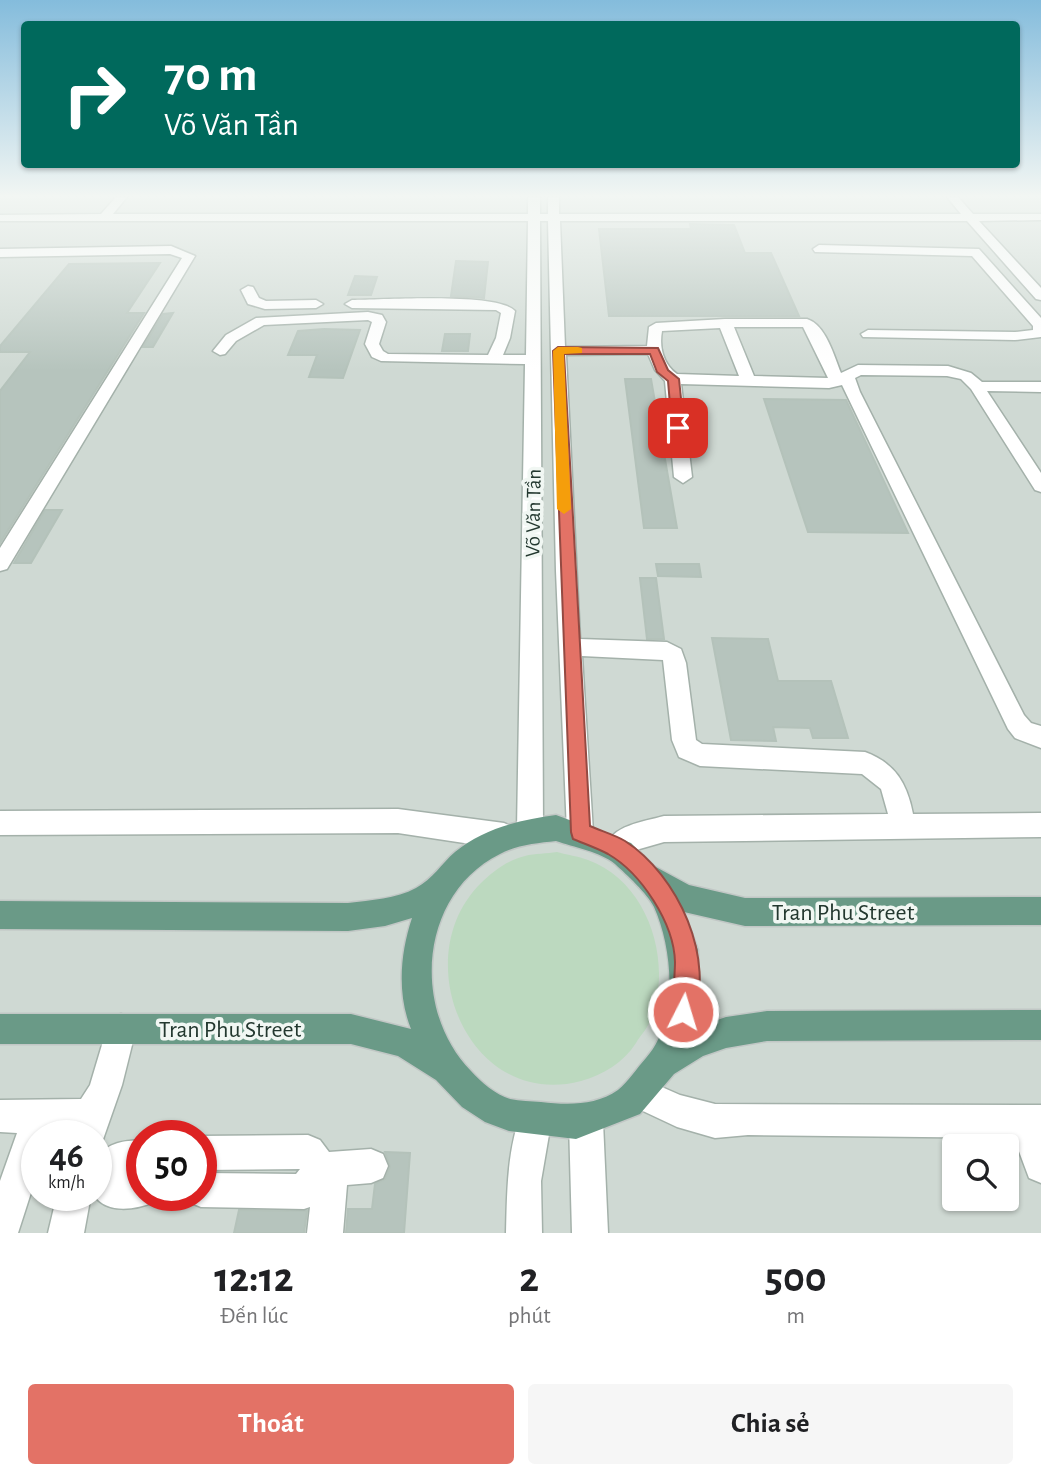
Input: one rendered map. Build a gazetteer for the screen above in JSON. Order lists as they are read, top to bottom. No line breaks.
{"streets":{"main road":["Tran Phu Street"],"street":["Võ Văn Tần"]},"page":{"turn":["70 m","Võ Văn Tần"],"speed":"46 km/h","limit":"50","eta":["12:12","Đến lúc","2","phút","500","m"],"buttons":["Thoát","Chia sẻ"]}}
